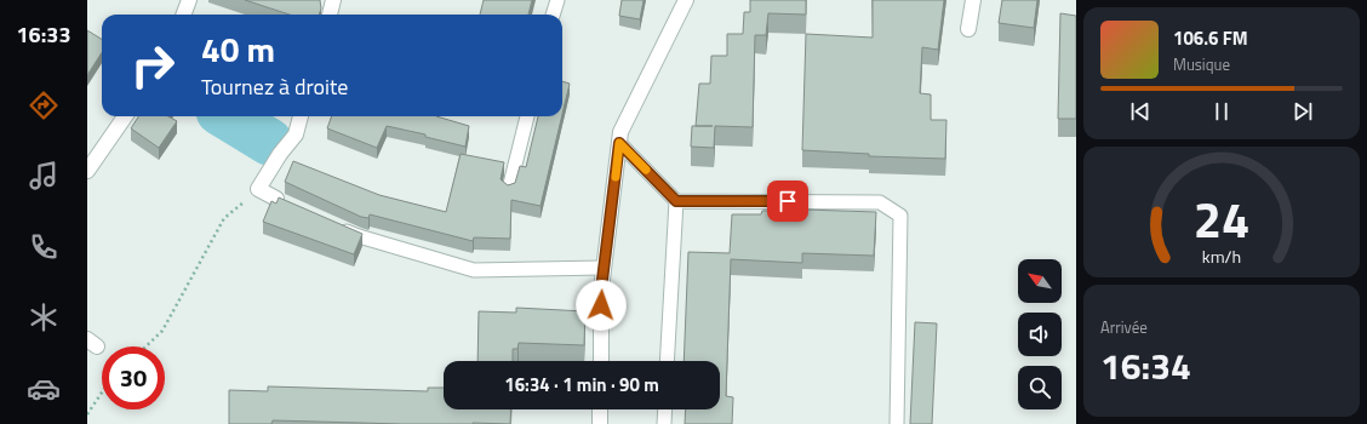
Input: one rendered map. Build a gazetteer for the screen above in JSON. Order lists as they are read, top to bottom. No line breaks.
{"north":"top left","page":{"tabs":"16:33","turn":["40 m","Tournez à droite"],"song":["106.6 FM","Musique"],"tile":["Arrivée","16:34"],"limit":"30","trip":"16:34 · 1 min · 90 m","gauge":["24","km/h"]}}
